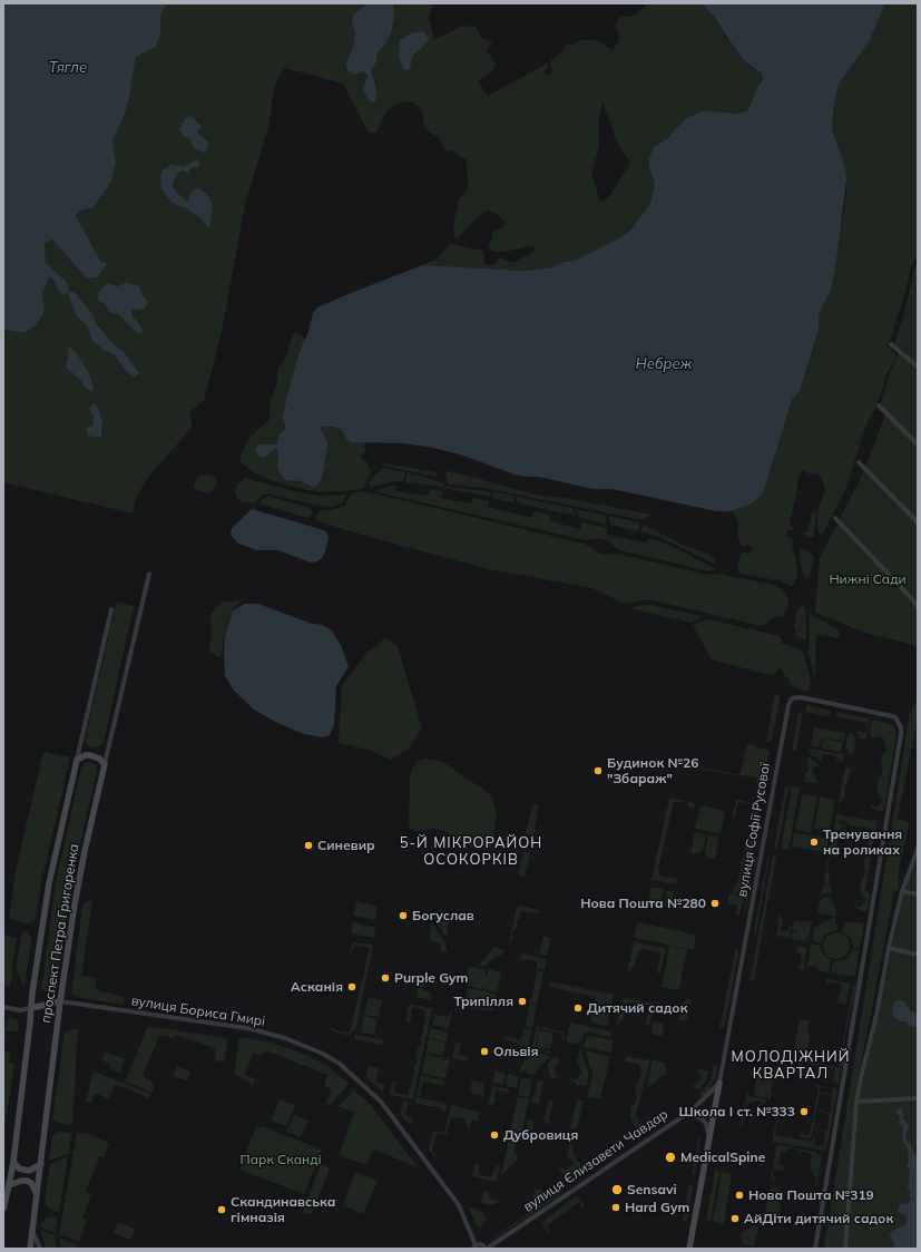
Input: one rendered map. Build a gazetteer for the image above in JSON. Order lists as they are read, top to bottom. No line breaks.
{"streets":{"street":["вулиця Софії Русової","проспект Петра Григоренка","вулиця Бориса Гмирі","вулиця Єлизавети Чавдар"]},"crossings":[["проспект Петра Григоренка","вулиця Бориса Гмирі"],["вулиця Бориса Гмирі","вулиця Єлизавети Чавдар"]],"districts":["5-Й МІКРОРАЙОН ОСОКОРКІВ","МОЛОДІЖНИЙ КВАРТАЛ"],"water":["Тягле","Небреж"],"parks":["Нижні Сади","Парк Сканді"],"places":["Будинок №26 \"Збараж\"","Тренування на роликах","Синевир","Нова Пошта №280","Богуслав","Purple Gym","Асканія","Трипілля","Дитячий садок","Ольвія","Школа І ст. №333","Дубровиця","MedicalSpine","Sensavi","Нова Пошта №319","Hard Gym","Скандинавська гімназія","АйДіти дитячий садок"]}
